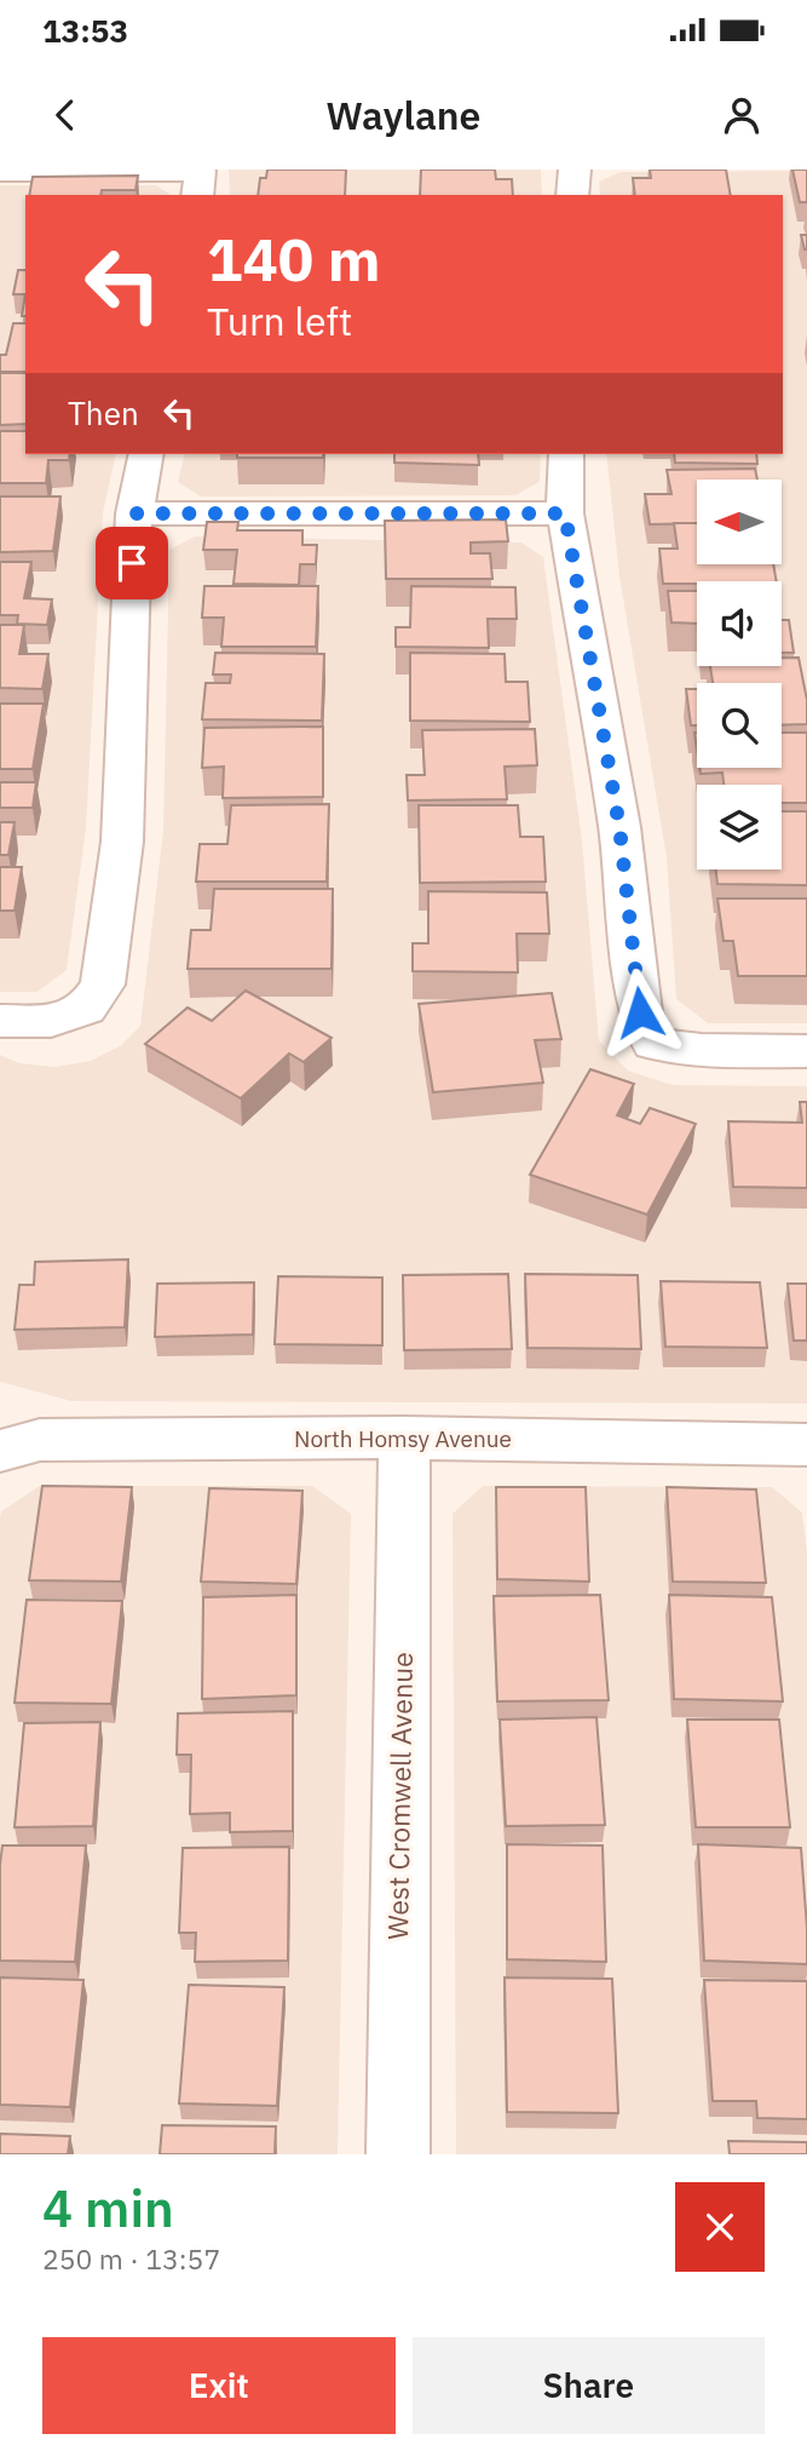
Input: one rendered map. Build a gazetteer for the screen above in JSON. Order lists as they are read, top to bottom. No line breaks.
{"streets":{"street":["North Homsy Avenue","West Cromwell Avenue"]},"crossings":[["North Homsy Avenue","West Cromwell Avenue"]],"north":"left","page":{"status":"13:53","header":"Waylane","turn":["140 m","Turn left"],"then":"Then","heading":["4 min","250 m · 13:57"],"buttons":["Exit","Share"]}}
